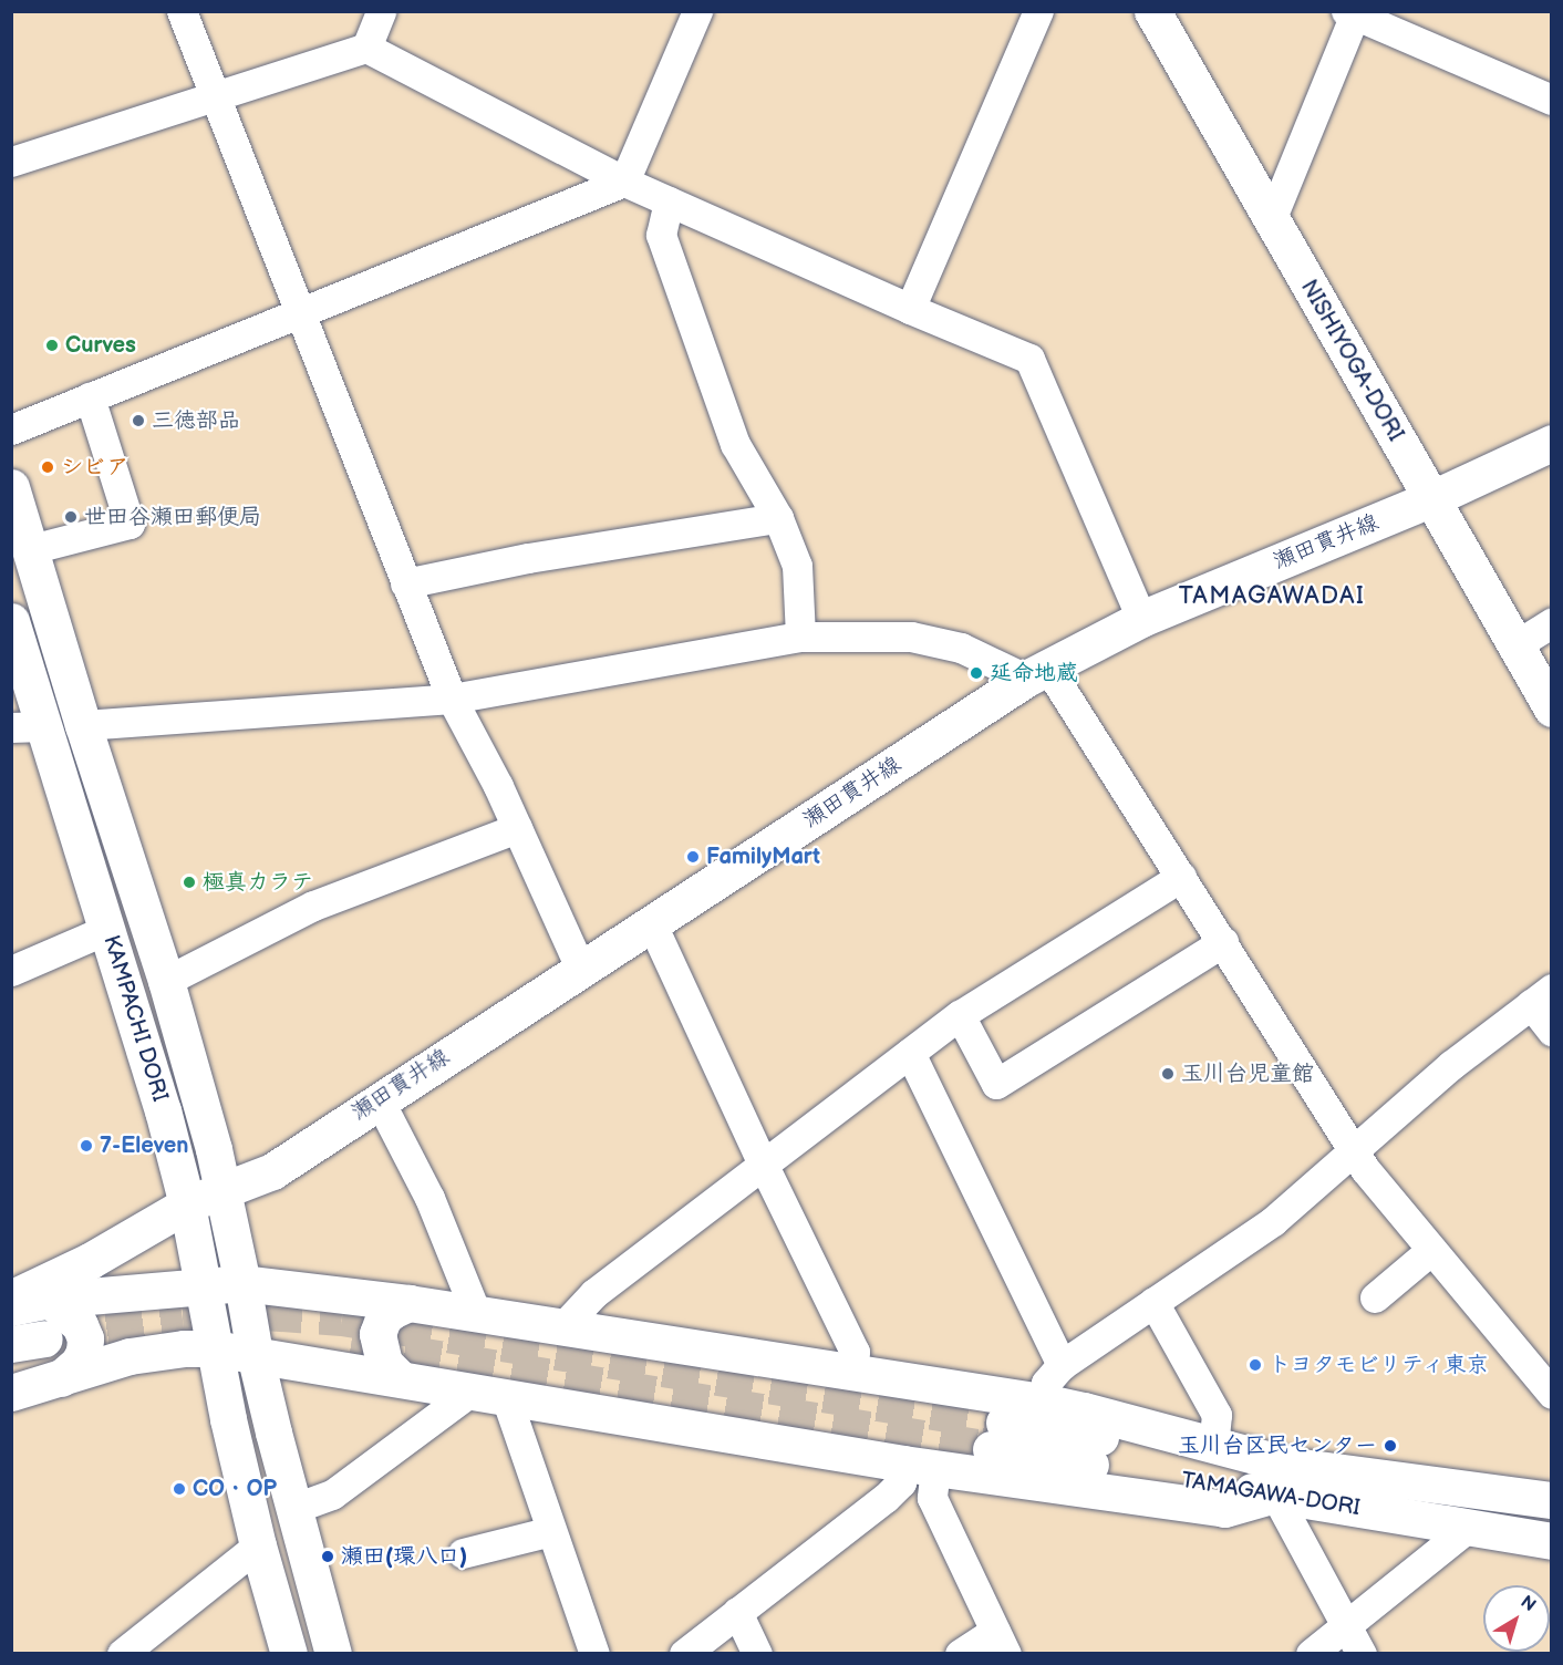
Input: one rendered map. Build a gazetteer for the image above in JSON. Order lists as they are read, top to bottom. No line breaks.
{"streets":{"main road":["NISHIYOGA-DORI","瀬田貫井線","KAMPACHI DORI","TAMAGAWA-DORI"]},"crossings":[["NISHIYOGA-DORI","瀬田貫井線"],["瀬田貫井線","KAMPACHI DORI"]],"districts":["TAMAGAWADAI"],"places":["Curves","三徳部品","シビア","世田谷瀬田郵便局","延命地蔵","FamilyMart","極真カラテ","玉川台児童館","7-Eleven","トヨタモビリティ東京","玉川台区民センター","CO・OP","瀬田(環八口)"],"north":"top right"}
